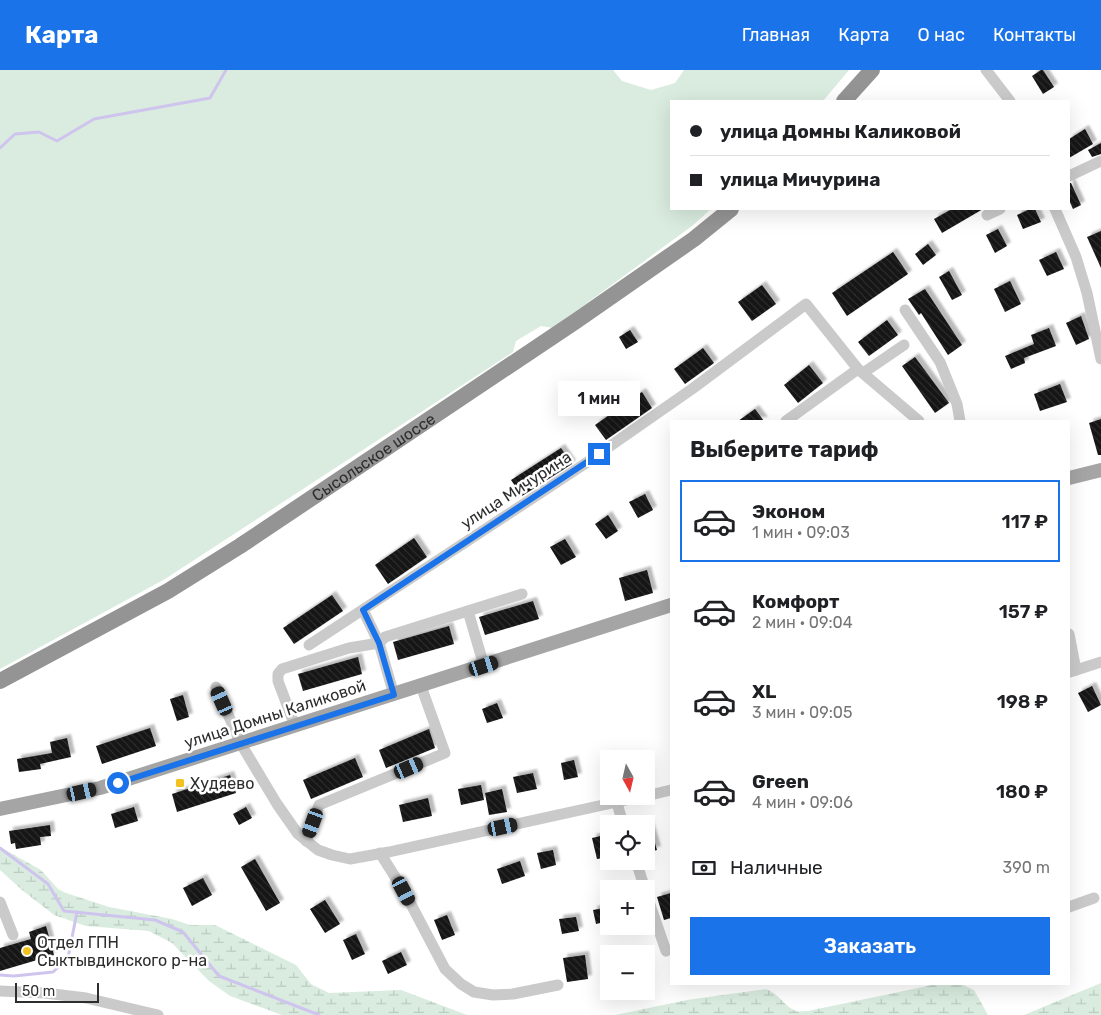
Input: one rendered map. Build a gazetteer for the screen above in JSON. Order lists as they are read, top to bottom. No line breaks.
{"streets":{"highway":["Сысольское шоссе"],"main road":["улица Домны Каликовой"],"street":["улица Мичурина"]},"places":{"transit":["Худяево"],"other":["Отдел ГПН Сыктывдинского р-на"]},"scale_bar":"50 m","north":"bottom","page":{"header":"Карта","nav":["Главная","Карта","О нас","Контакты"],"banner":["улица Домны Каликовой","улица Мичурина"],"bubble":"1 мин","heading":"Выберите тариф","list":[{"name":"Эконом","note":"1 мин · 09:03","value":"117 ₽"},{"name":"Комфорт","note":"2 мин · 09:04","value":"157 ₽"},{"name":"XL","note":"3 мин · 09:05","value":"198 ₽"},{"name":"Green","note":"4 мин · 09:06","value":"180 ₽"}],"map_buttons":["+","−"],"pay":["Наличные","390 m"],"buttons":"Заказать","scale":"50 m"}}
